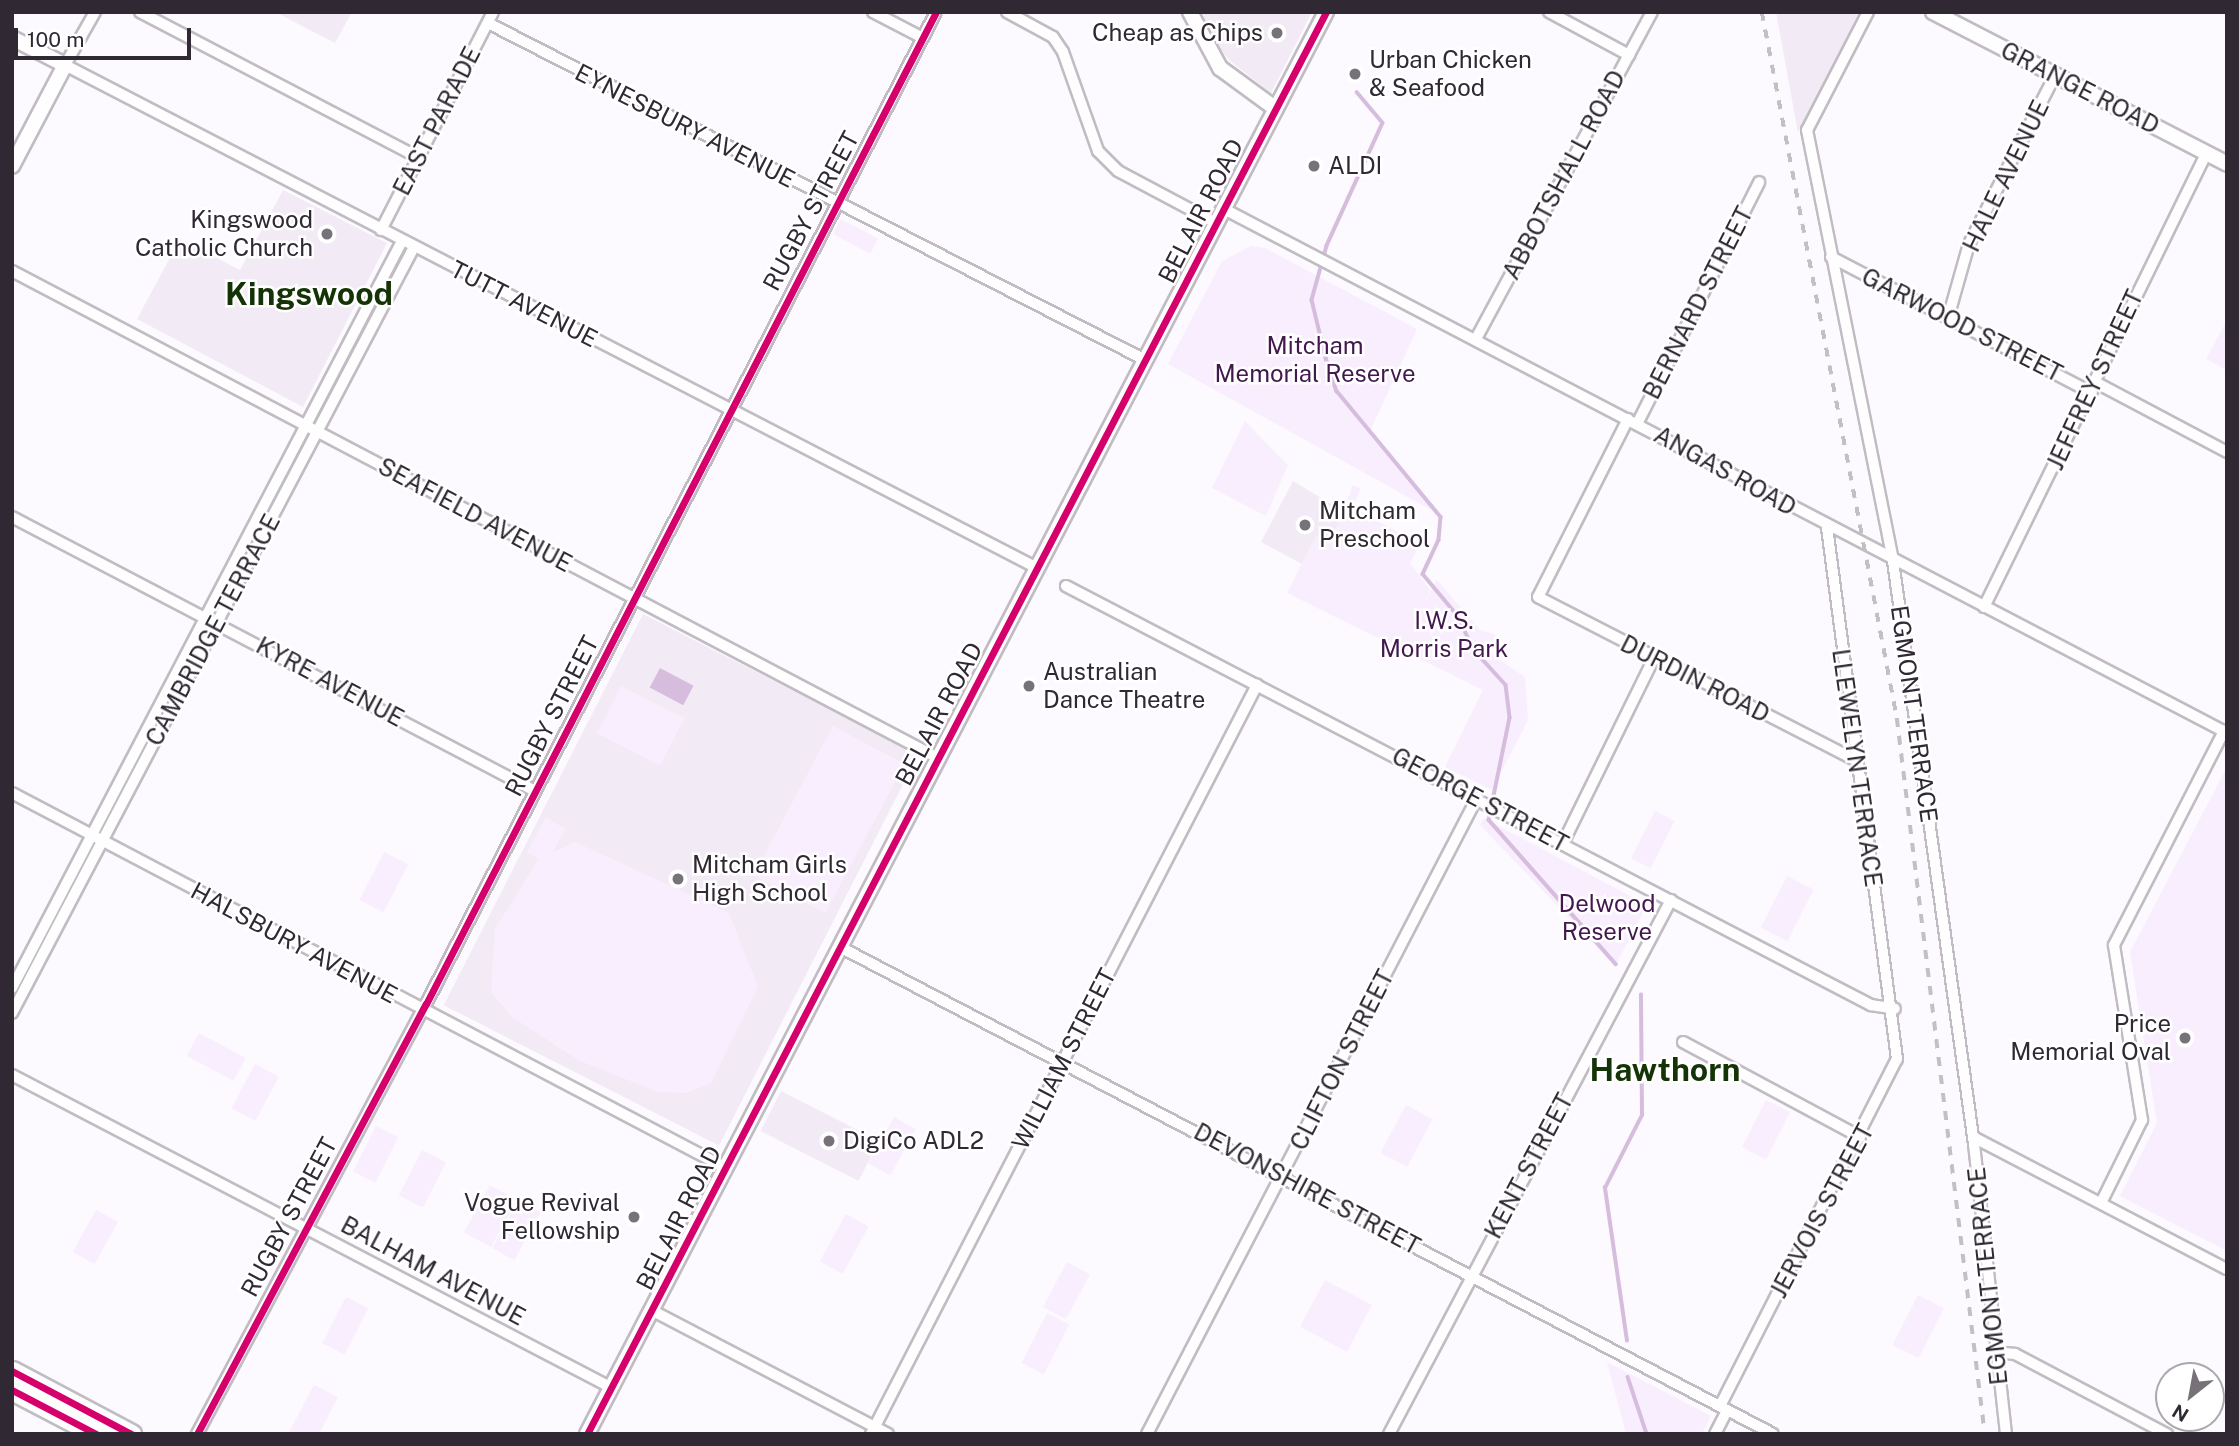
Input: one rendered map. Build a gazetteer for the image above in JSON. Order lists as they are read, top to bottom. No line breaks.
{"streets":{"main road":["GRANGE ROAD","BELAIR ROAD","TUTT AVENUE"],"street":["EAST PARADE","EYNESBURY AVENUE","ABBOTSHALL ROAD","HALE AVENUE","RUGBY STREET","BERNARD STREET","GARWOOD STREET","JEFFREY STREET","ANGAS ROAD","SEAFIELD AVENUE","CAMBRIDGE TERRACE","DURDIN ROAD","KYRE AVENUE","EGMONT TERRACE","LLEWELYN TERRACE","GEORGE STREET","HALSBURY AVENUE","WILLIAM STREET","CLIFTON STREET","KENT STREET","DEVONSHIRE STREET","JERVOIS STREET","BALHAM AVENUE"]},"crossings":[["GRANGE ROAD","HALE AVENUE"],["GRANGE ROAD","JEFFREY STREET"],["EAST PARADE","EYNESBURY AVENUE"],["EAST PARADE","TUTT AVENUE"],["EYNESBURY AVENUE","RUGBY STREET"],["EYNESBURY AVENUE","BELAIR ROAD"],["ABBOTSHALL ROAD","ANGAS ROAD"],["HALE AVENUE","GARWOOD STREET"],["RUGBY STREET","TUTT AVENUE"],["RUGBY STREET","SEAFIELD AVENUE"],["RUGBY STREET","KYRE AVENUE"],["RUGBY STREET","HALSBURY AVENUE"],["RUGBY STREET","BALHAM AVENUE"],["BELAIR ROAD","TUTT AVENUE"],["BELAIR ROAD","ANGAS ROAD"],["BELAIR ROAD","SEAFIELD AVENUE"],["BELAIR ROAD","HALSBURY AVENUE"],["BELAIR ROAD","DEVONSHIRE STREET"],["BELAIR ROAD","BALHAM AVENUE"],["BERNARD STREET","ANGAS ROAD"],["BERNARD STREET","DURDIN ROAD"],["TUTT AVENUE","CAMBRIDGE TERRACE"],["GARWOOD STREET","JEFFREY STREET"],["GARWOOD STREET","EGMONT TERRACE"],["JEFFREY STREET","ANGAS ROAD"],["ANGAS ROAD","EGMONT TERRACE"],["ANGAS ROAD","LLEWELYN TERRACE"],["SEAFIELD AVENUE","CAMBRIDGE TERRACE"],["CAMBRIDGE TERRACE","KYRE AVENUE"],["CAMBRIDGE TERRACE","HALSBURY AVENUE"],["DURDIN ROAD","LLEWELYN TERRACE"],["LLEWELYN TERRACE","GEORGE STREET"],["LLEWELYN TERRACE","JERVOIS STREET"],["GEORGE STREET","WILLIAM STREET"],["GEORGE STREET","CLIFTON STREET"],["GEORGE STREET","KENT STREET"],["GEORGE STREET","JERVOIS STREET"],["WILLIAM STREET","DEVONSHIRE STREET"],["CLIFTON STREET","DEVONSHIRE STREET"],["KENT STREET","DEVONSHIRE STREET"],["DEVONSHIRE STREET","JERVOIS STREET"]],"districts":["Kingswood","Hawthorn"],"parks":["Mitcham Memorial Reserve","I.W.S. Morris Park","Delwood Reserve"],"places":["Cheap as Chips","Urban Chicken & Seafood","ALDI","Kingswood Catholic Church","Mitcham Preschool","Australian Dance Theatre","Mitcham Girls High School","Price Memorial Oval","DigiCo ADL2","Vogue Revival Fellowship"],"scale_bar":"100 m","north":"bottom left"}
